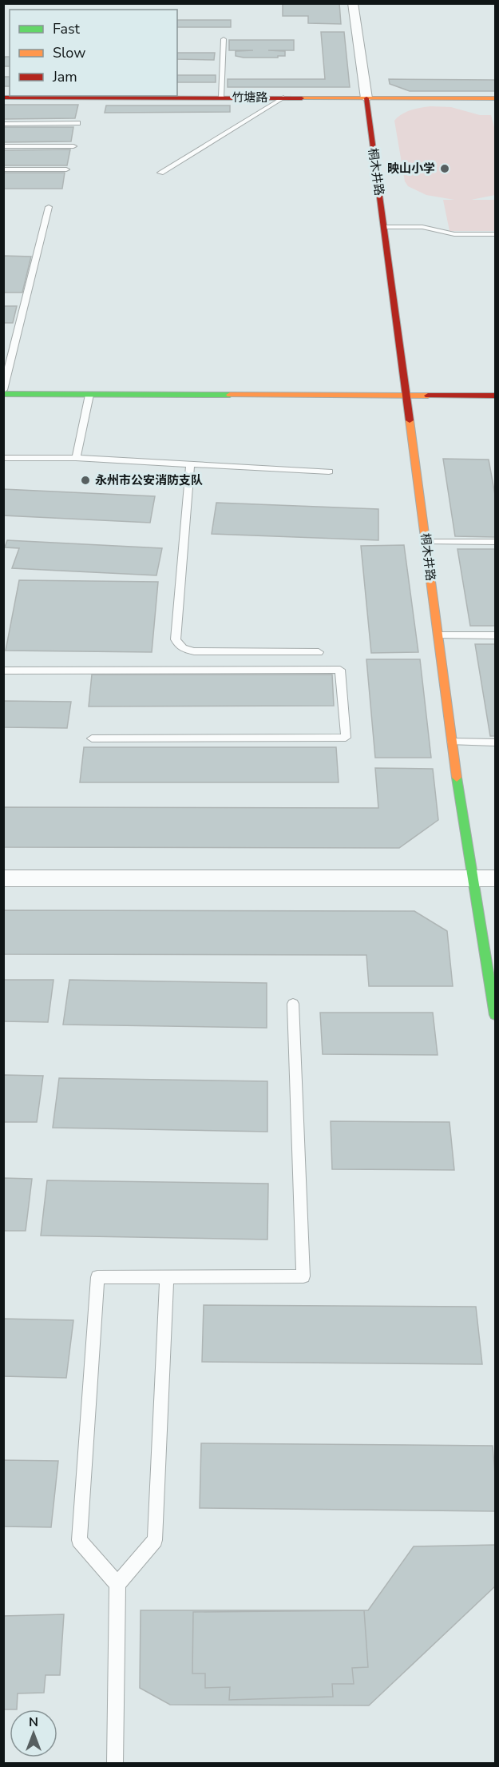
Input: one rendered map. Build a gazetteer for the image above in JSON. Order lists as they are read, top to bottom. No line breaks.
{"streets":{"street":["竹塘路","桐木井路"]},"crossings":[["竹塘路","桐木井路"]],"places":["映山小学","永州市公安消防支队"],"legend":["Fast","Slow","Jam"],"north":"top"}
